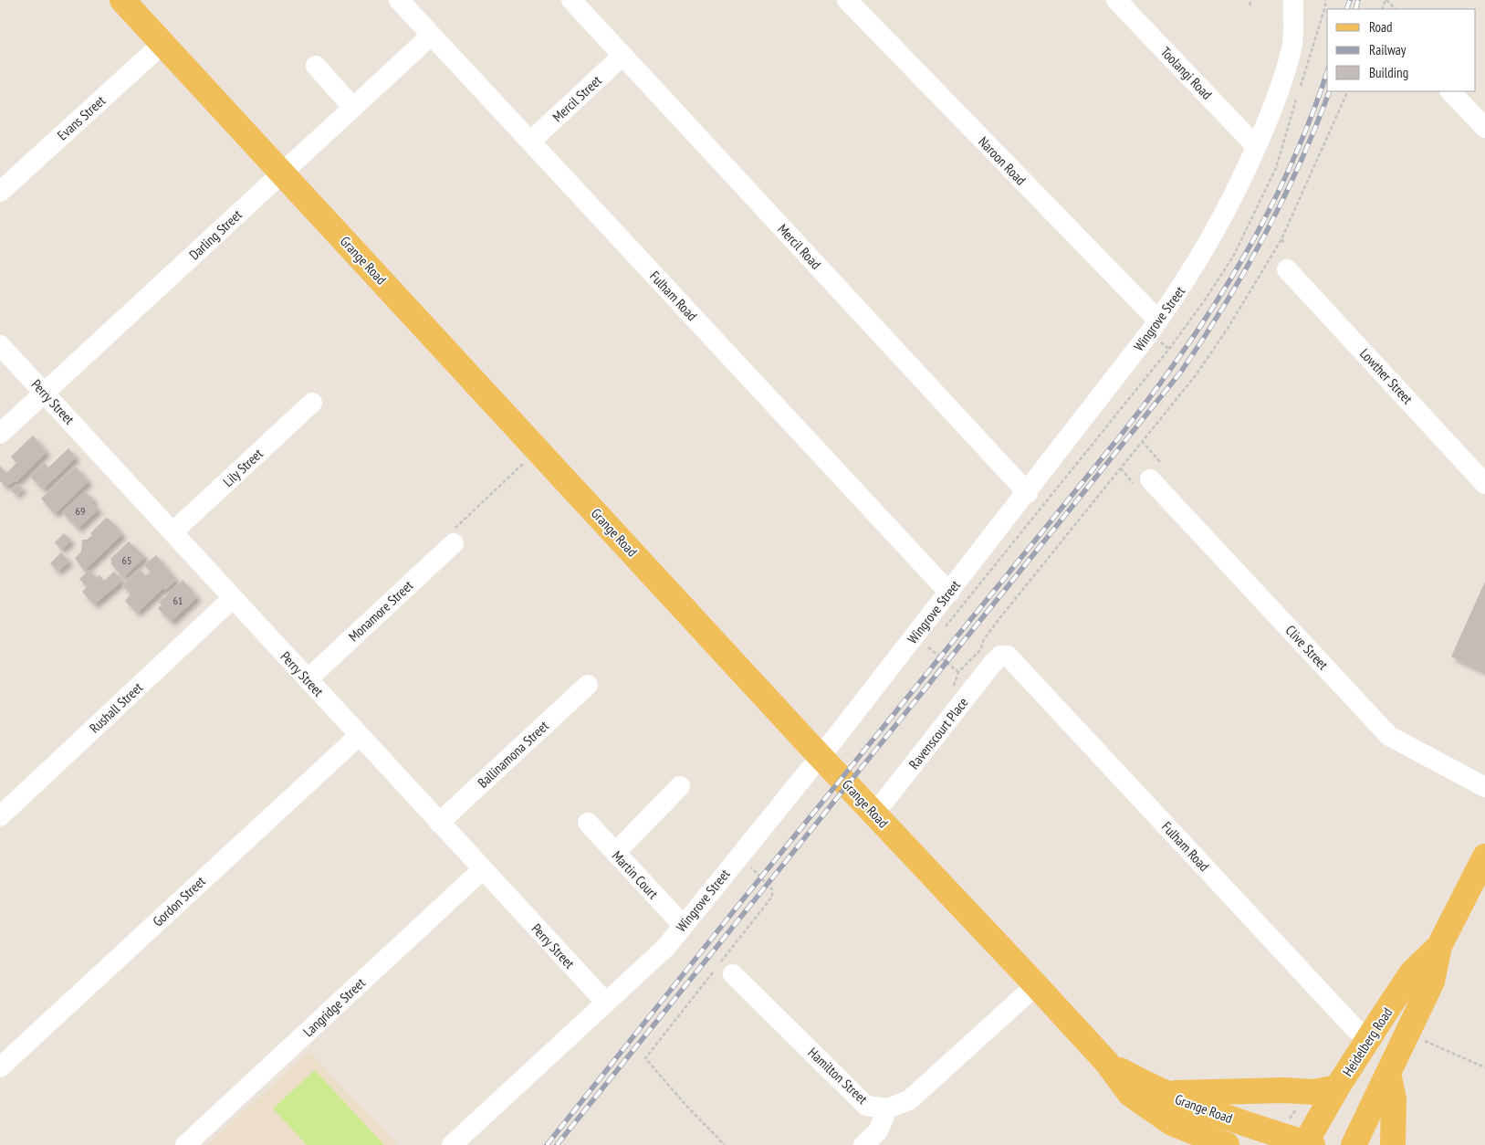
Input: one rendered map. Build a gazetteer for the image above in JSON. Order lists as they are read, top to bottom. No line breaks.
{"streets":{"main road":["Grange Road","Heidelberg Road"],"street":["Toolangi Road","Mercil Street","Evans Street","Naroon Road","Darling Street","Mercil Road","Fulham Road","Wingrove Street","Lowther Street","Perry Street","Lily Street","Monamore Street","Clive Street","Rushall Street","Ravenscourt Place","Ballinamona Street","Martin Court","Gordon Street","Langridge Street","Hamilton Street"]},"crossings":[["Toolangi Road","Wingrove Street"],["Mercil Street","Mercil Road"],["Mercil Street","Fulham Road"],["Evans Street","Grange Road"],["Naroon Road","Wingrove Street"],["Darling Street","Grange Road"],["Darling Street","Fulham Road"],["Darling Street","Perry Street"],["Mercil Road","Wingrove Street"],["Grange Road","Wingrove Street"],["Grange Road","Ravenscourt Place"],["Grange Road","Heidelberg Road"],["Fulham Road","Wingrove Street"],["Fulham Road","Ravenscourt Place"],["Fulham Road","Heidelberg Road"],["Wingrove Street","Perry Street"],["Wingrove Street","Martin Court"],["Perry Street","Lily Street"],["Perry Street","Monamore Street"],["Perry Street","Rushall Street"],["Perry Street","Ballinamona Street"],["Perry Street","Gordon Street"],["Perry Street","Langridge Street"]],"house_numbers":["69","65","61"],"legend":["Road","Railway","Building"]}
